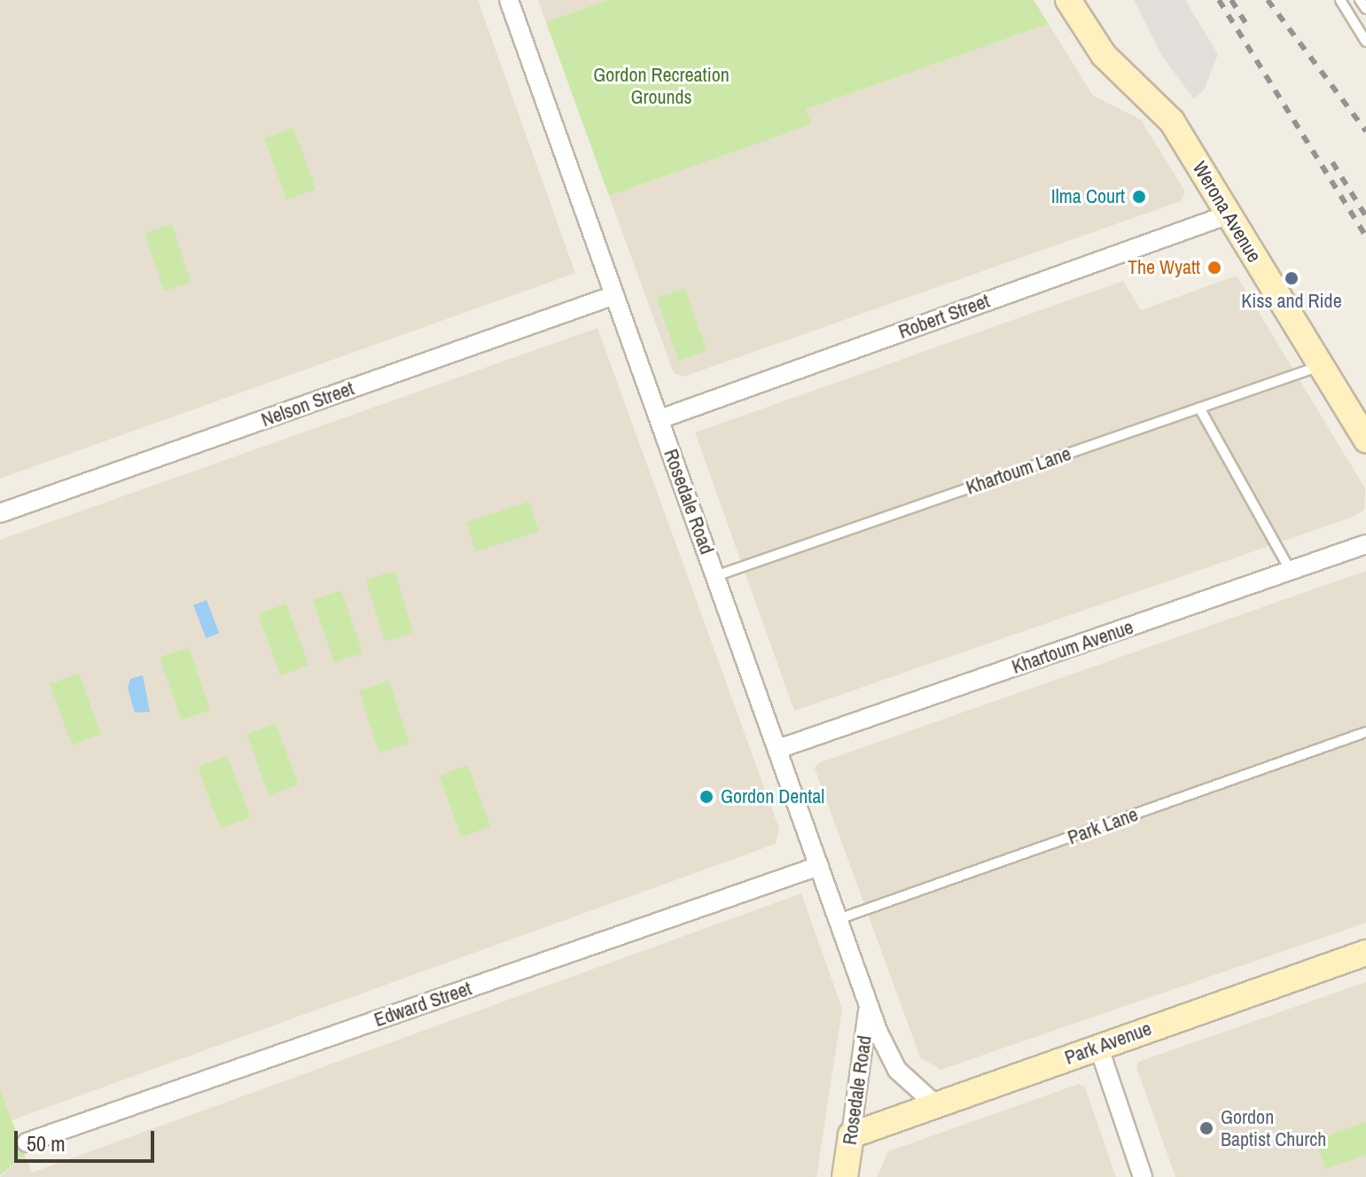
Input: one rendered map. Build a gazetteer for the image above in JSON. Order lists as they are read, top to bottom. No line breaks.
{"streets":{"street":["Werona Avenue","Robert Street","Nelson Street","Rosedale Road","Khartoum Avenue","Edward Street","Park Avenue"],"lane":["Khartoum Lane","Park Lane"]},"crossings":[["Werona Avenue","Robert Street"],["Werona Avenue","Khartoum Lane"],["Robert Street","Rosedale Road"],["Nelson Street","Rosedale Road"],["Khartoum Lane","Rosedale Road"],["Rosedale Road","Khartoum Avenue"],["Rosedale Road","Park Lane"],["Rosedale Road","Edward Street"],["Rosedale Road","Park Avenue"]],"parks":["Gordon Recreation Grounds"],"places":["Ilma Court","The Wyatt","Kiss and Ride","Gordon Dental","Gordon Baptist Church"],"scale_bar":"50 m"}
